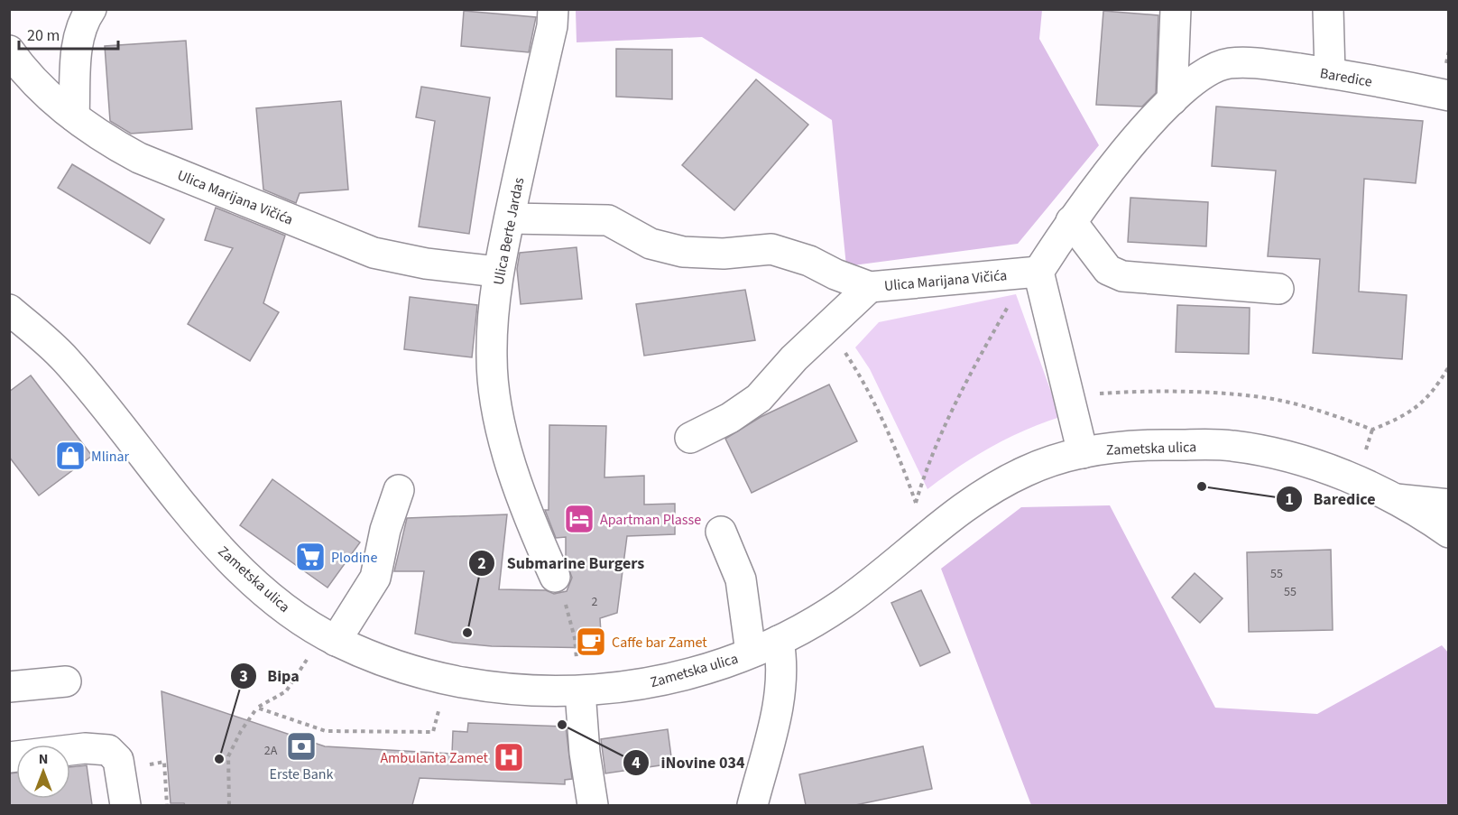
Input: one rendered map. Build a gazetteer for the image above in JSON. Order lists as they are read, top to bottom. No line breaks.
{"streets":{"street":["Baredice","Ulica Marijana Vičića","Ulica Berte Jardas","Zametska ulica"]},"crossings":[["Baredice","Ulica Marijana Vičića"],["Ulica Marijana Vičića","Ulica Berte Jardas"]],"places":{"shop":["Mlinar"],"other":["Baredice","Submarine Burgers","iNovine 034","Bipa"],"hotel":["Apartman Plasse"],"supermarket":["Plodine"],"cafe":["Caffe bar Zamet"],"bank":["Erste Bank"],"hospital":["Ambulanta Zamet"]},"house_numbers":["55","55","2","2A"],"scale_bar":"20 m","north":"top"}
